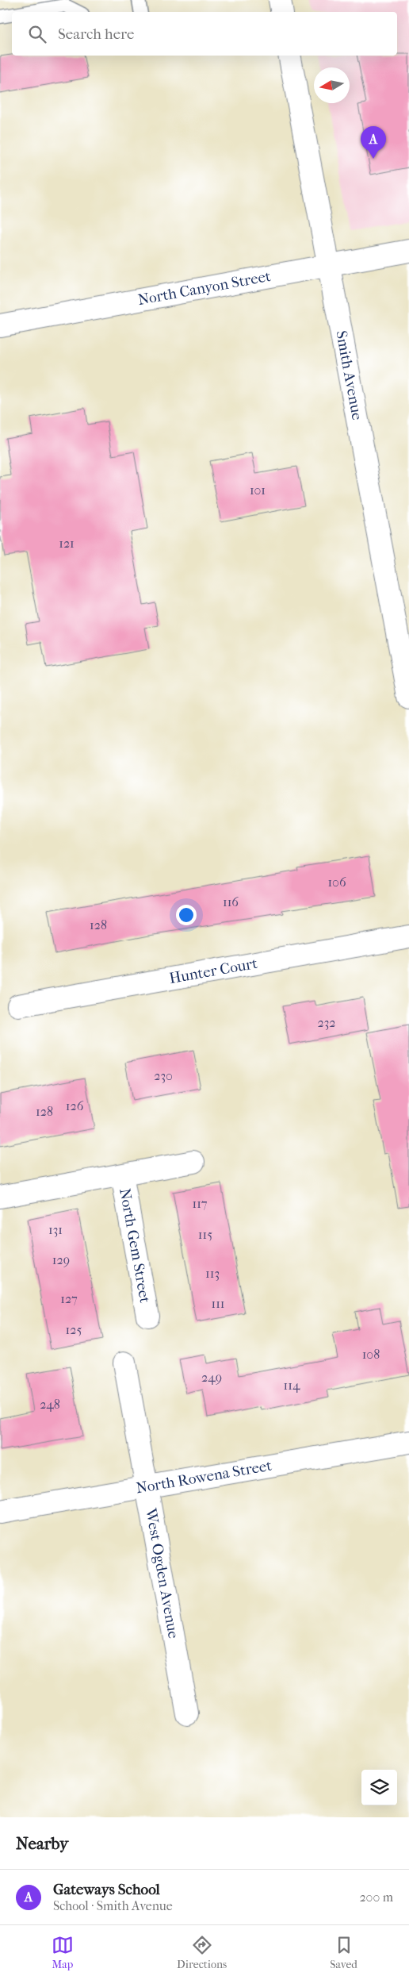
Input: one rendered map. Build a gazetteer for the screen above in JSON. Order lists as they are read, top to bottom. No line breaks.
{"streets":{"street":["North Canyon Street","Smith Avenue","Hunter Court","North Gem Street","North Rowena Street","West Ogden Avenue"]},"crossings":[["North Canyon Street","Smith Avenue"],["North Rowena Street","West Ogden Avenue"]],"house_numbers":["101","121","106","116","128","232","230","126","128","117","131","115","129","113","127","111","125","108","249","114","248"],"north":"left","page":{"search":"Search here","pins":"A","heading":"Nearby","list":[{"mark":"A","name":"Gateways School","note":"School · Smith Avenue","value":"200 m"}],"nav":["Map","Directions","Saved"]}}
